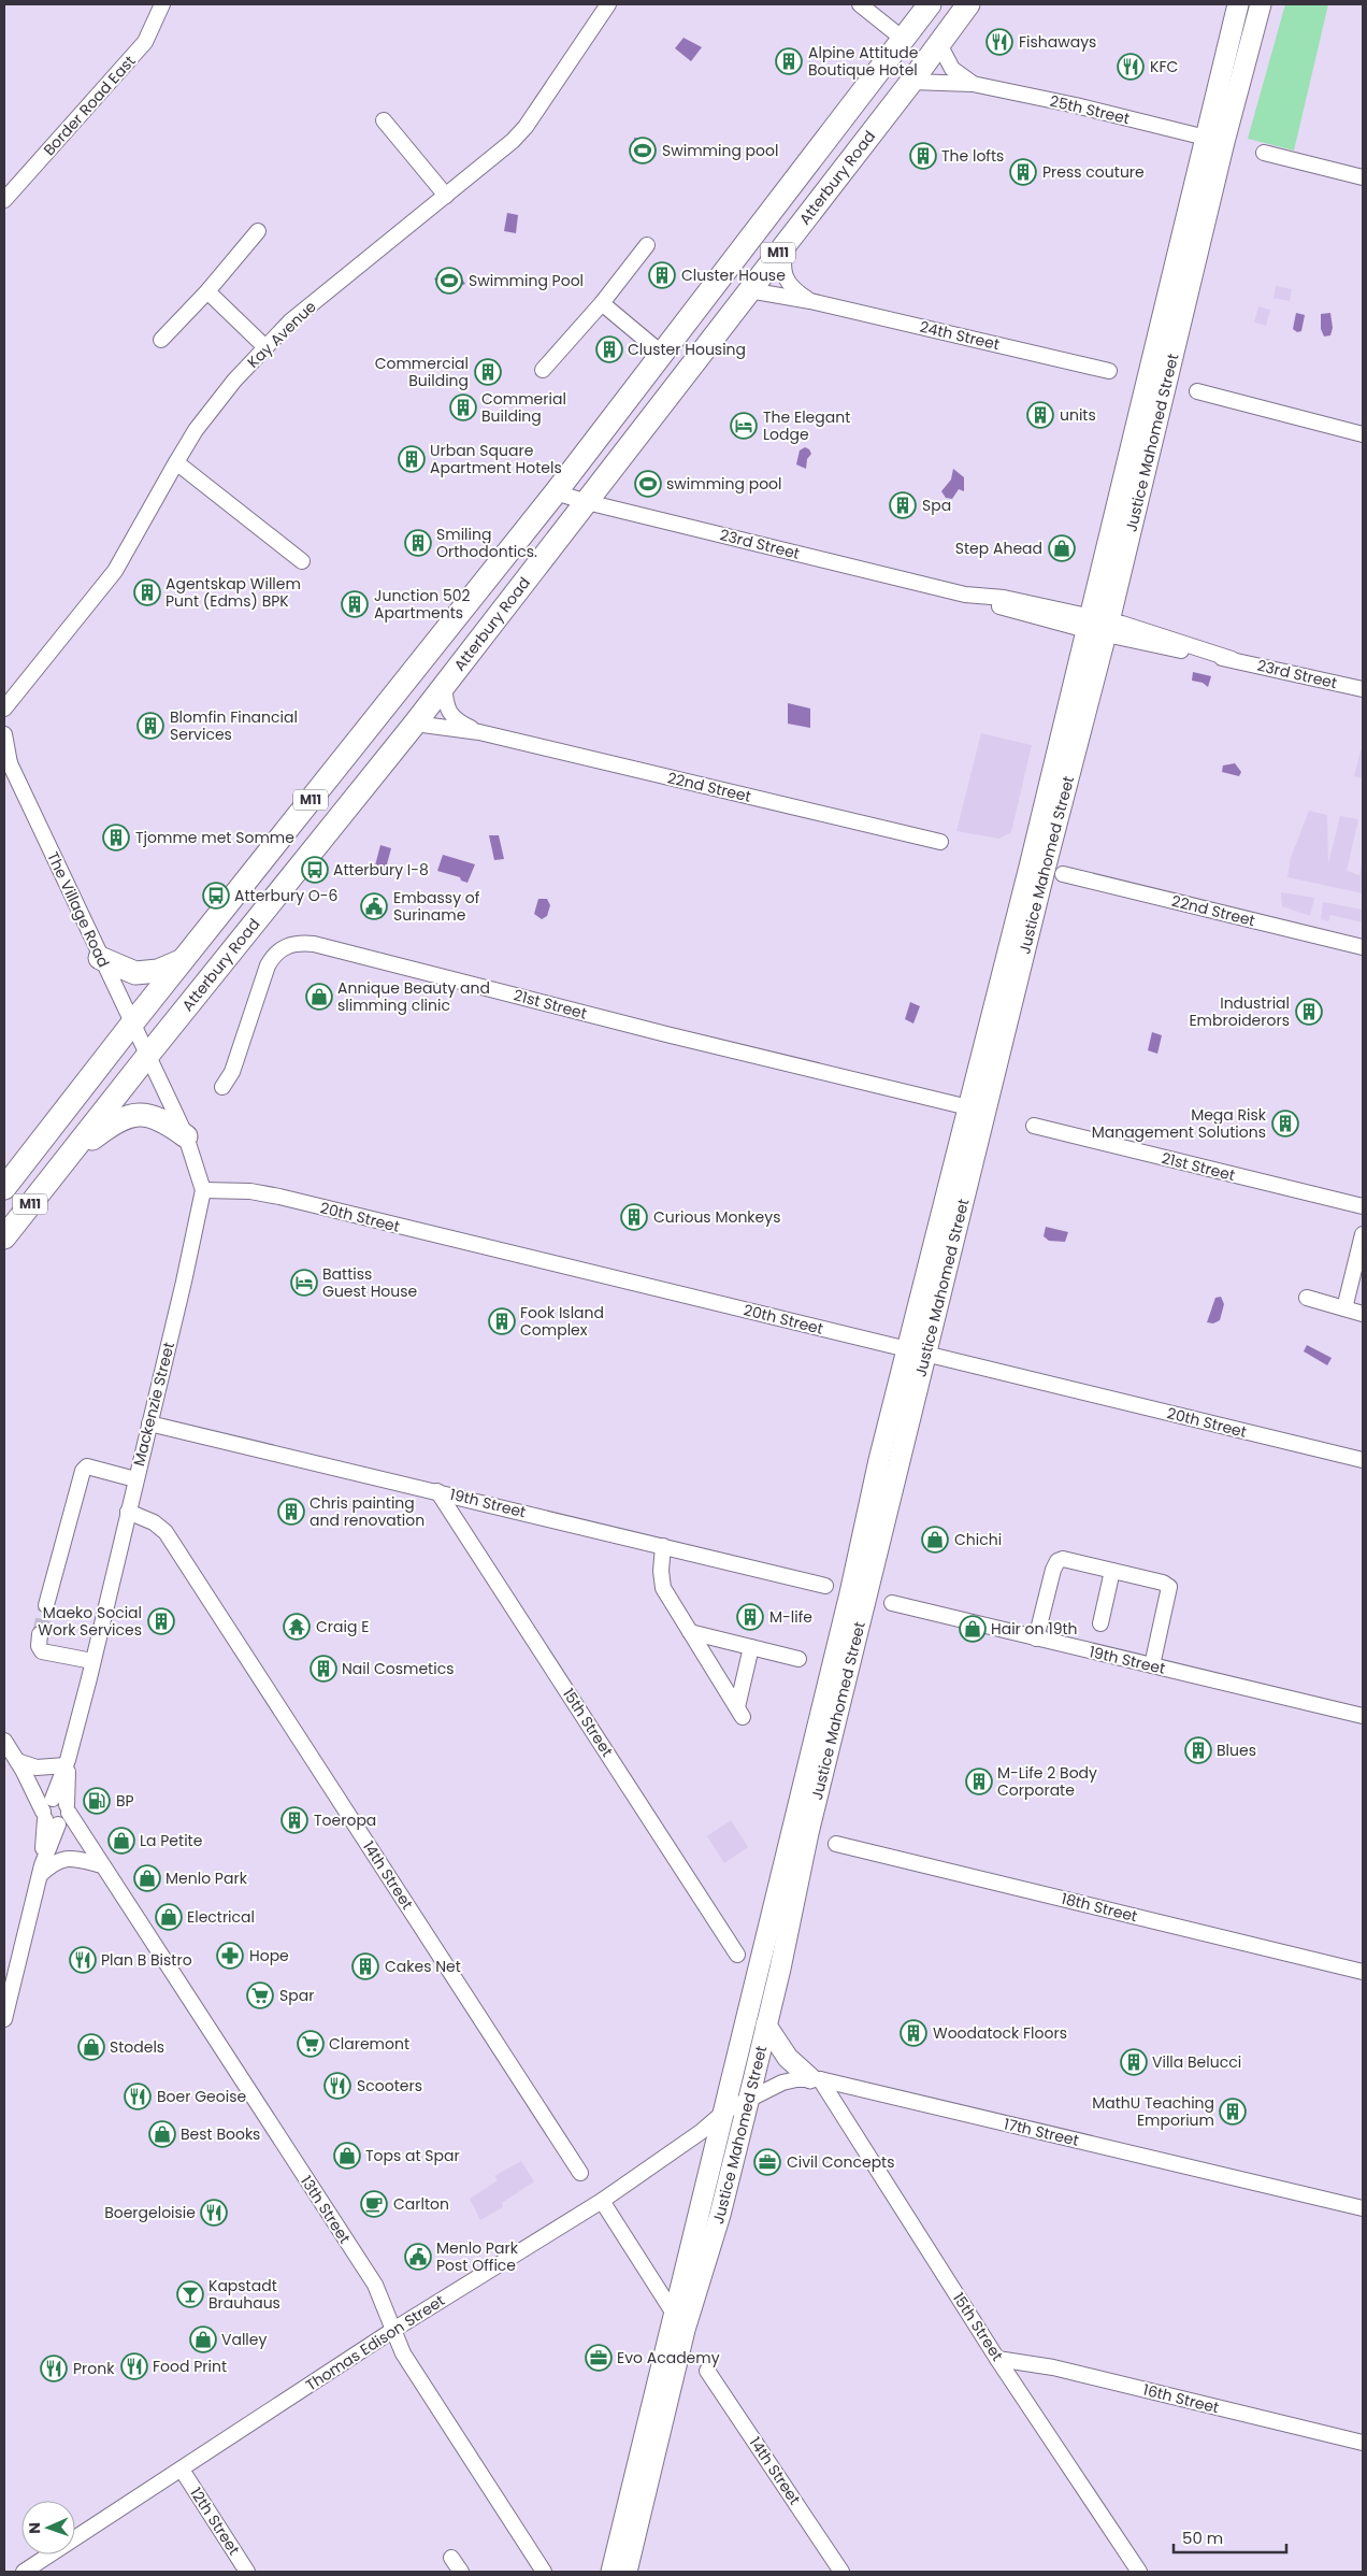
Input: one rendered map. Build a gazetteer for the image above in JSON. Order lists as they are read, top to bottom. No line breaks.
{"streets":{"main road":["Atterbury Road","M11","Justice Mahomed Street"],"street":["Border Road East","25th Street","Kay Avenue","24th Street","23rd Street","22nd Street","The Village Road","21st Street","20th Street","Mackenzie Street","19th Street","15th Street","14th Street","18th Street","17th Street","13th Street","Thomas Edison Street","16th Street","12th Street"]},"crossings":[["25th Street","Atterbury Road"],["25th Street","Justice Mahomed Street"],["Atterbury Road","24th Street"],["Atterbury Road","23rd Street"],["Atterbury Road","22nd Street"],["Atterbury Road","The Village Road"],["M11","23rd Street"],["M11","The Village Road"],["Justice Mahomed Street","23rd Street"],["Justice Mahomed Street","21st Street"],["Justice Mahomed Street","20th Street"],["Justice Mahomed Street","17th Street"],["Justice Mahomed Street","Thomas Edison Street"],["20th Street","Mackenzie Street"],["Mackenzie Street","19th Street"],["Mackenzie Street","14th Street"],["Mackenzie Street","13th Street"],["19th Street","15th Street"],["15th Street","17th Street"],["15th Street","16th Street"],["17th Street","Thomas Edison Street"],["13th Street","Thomas Edison Street"],["Thomas Edison Street","12th Street"]],"places":{"restaurant":["Fishaways","KFC","Plan B Bistro","Scooters","Boer Geoise","Boergeloisie","Food Print","Pronk"],"building":["Alpine Attitude Boutique Hotel","The lofts","Press couture","Cluster House","Cluster Housing","Commercial Building","Commerial Building","units","Urban Square Apartment Hotels","Spa","Smiling Orthodontics.","Agentskap Willem Punt (Edms) BPK","Junction 502 Apartments","Blomfin Financial Services","Tjomme met Somme","Industrial Embroiderors","Mega Risk Management Solutions","Curious Monkeys","Fook Island Complex","Chris painting and renovation","M-life","Maeko Social Work Services","Nail Cosmetics","Blues","M-Life 2 Body Corporate","Toeropa","Cakes Net","Woodatock Floors","Villa Belucci","MathU Teaching Emporium"],"sports":["Swimming pool","Swimming Pool","swimming pool"],"hotel":["The Elegant Lodge","Battiss Guest House"],"shop":["Step Ahead","Annique Beauty and slimming clinic","Chichi","Hair on 19th","La Petite","Menlo Park","Electrical","Stodels","Best Books","Tops at Spar","Valley"],"bus stop":["Atterbury I-8","Atterbury O-6"],"public building":["Embassy of Suriname","Menlo Park Post Office"],"temple":["Craig E"],"fuel station":["BP"],"pharmacy":["Hope"],"supermarket":["Spar","Claremont"],"office":["Civil Concepts","Evo Academy"],"cafe":["Carlton"],"bar":["Kapstadt Brauhaus"]},"scale_bar":"50 m","north":"left"}
